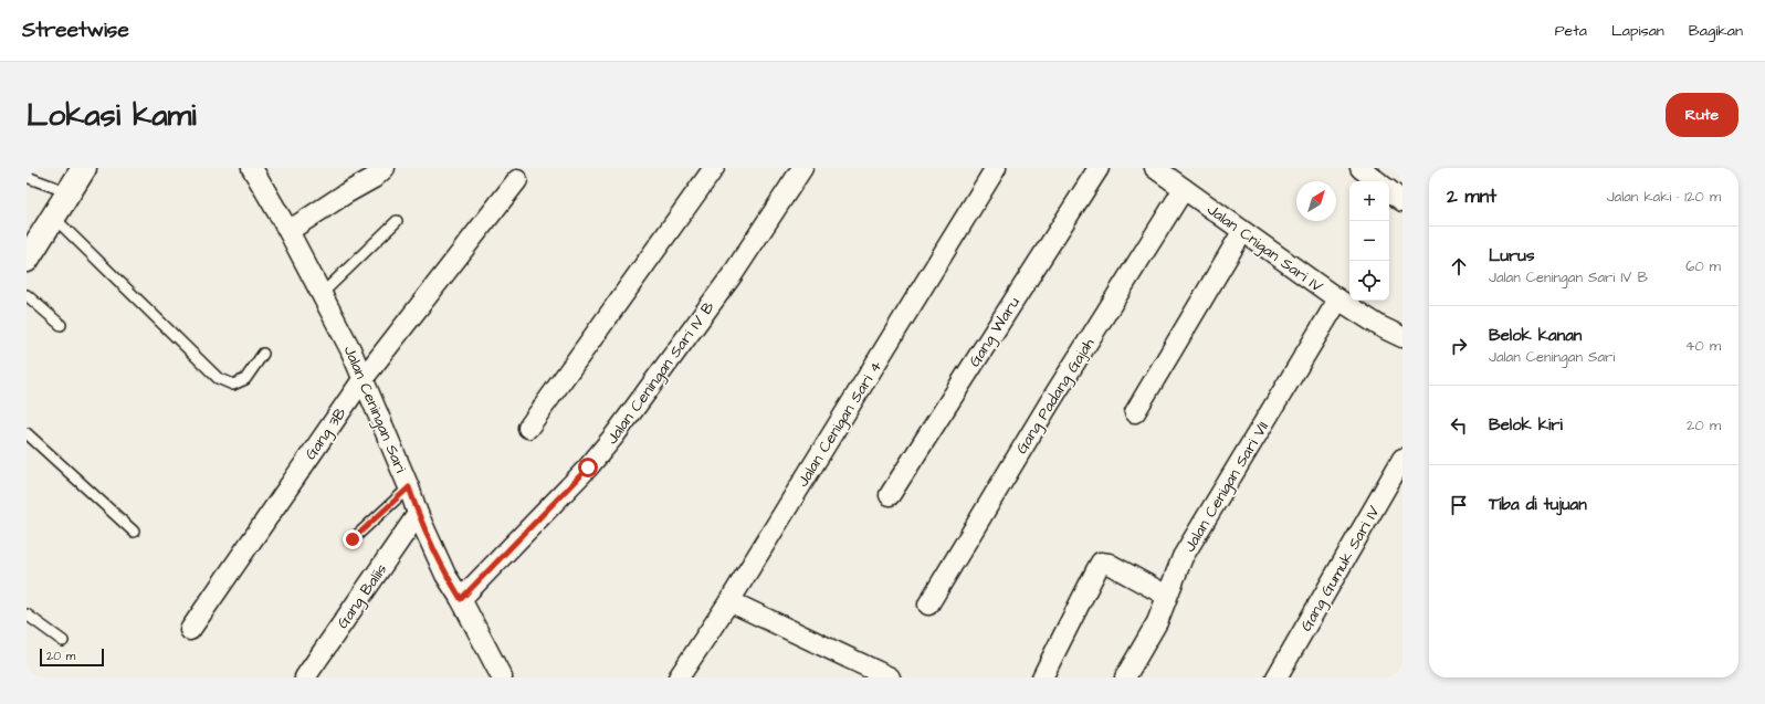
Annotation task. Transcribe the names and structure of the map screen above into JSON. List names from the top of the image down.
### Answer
{
  "streets": {
    "street": [
      "Jalan Cnigan Sari IV",
      "Gang Waru",
      "Jalan Ceningan Sari IV B",
      "Gang Padang Gajah",
      "Jalan Ceningan Sari",
      "Jalan Cenigan Sari 4",
      "Gang 3B",
      "Jalan Cenigan Sari VII",
      "Gang Gumuk Sari IV",
      "Gang Baliis"
    ]
  },
  "crossings": [
    ["Jalan Cnigan Sari IV", "Gang Padang Gajah"],
    ["Jalan Cnigan Sari IV", "Jalan Cenigan Sari VII"],
    ["Jalan Ceningan Sari IV B", "Jalan Ceningan Sari"],
    ["Jalan Ceningan Sari", "Gang 3B"],
    ["Jalan Ceningan Sari", "Gang Baliis"]
  ],
  "scale_bar": "20 m",
  "north": "top right",
  "page": {
    "header": "Streetwise",
    "nav": ["Peta", "Lapisan", "Bagikan"],
    "buttons": "Rute",
    "title": "Lokasi kami",
    "heading": ["2 mnt", "Jalan kaki · 120 m"],
    "map_buttons": ["+", "−"],
    "list": [
      ["Lurus", "Jalan Ceningan Sari IV B", "60 m"],
      ["Belok kanan", "Jalan Ceningan Sari", "40 m"],
      ["Belok kiri", "20 m"],
      "Tiba di tujuan"
    ],
    "scale": "20 m"
  }
}
